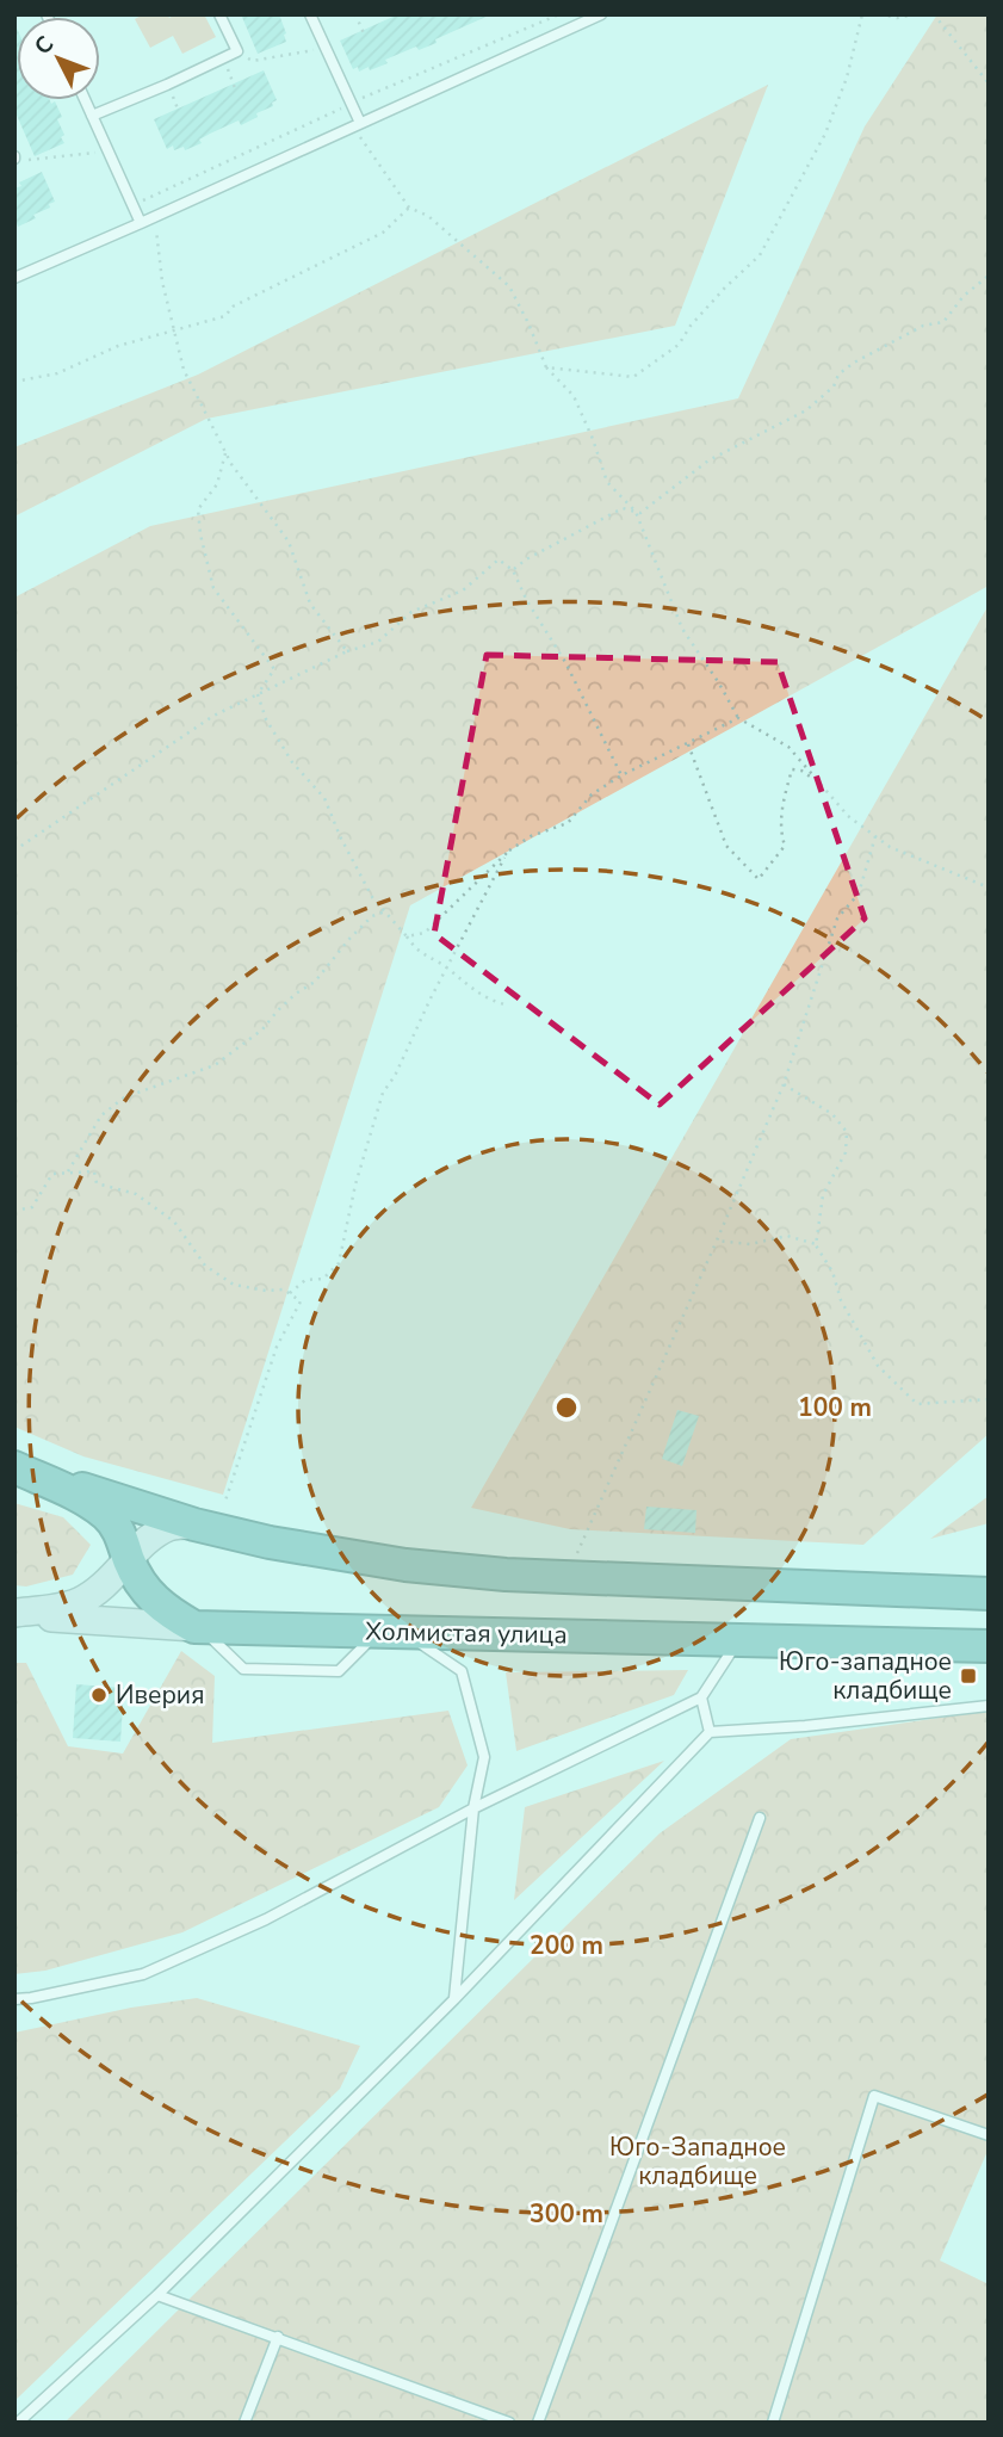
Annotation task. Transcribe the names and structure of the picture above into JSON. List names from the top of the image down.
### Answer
{
  "streets": {
    "highway": ["Холмистая улица"]
  },
  "parks": ["Юго-Западное кладбище"],
  "places": {
    "transit": ["Юго-западное кладбище"],
    "other": ["Иверия"]
  },
  "north": "top left",
  "rings": ["100 m", "200 m", "300 m"]
}
